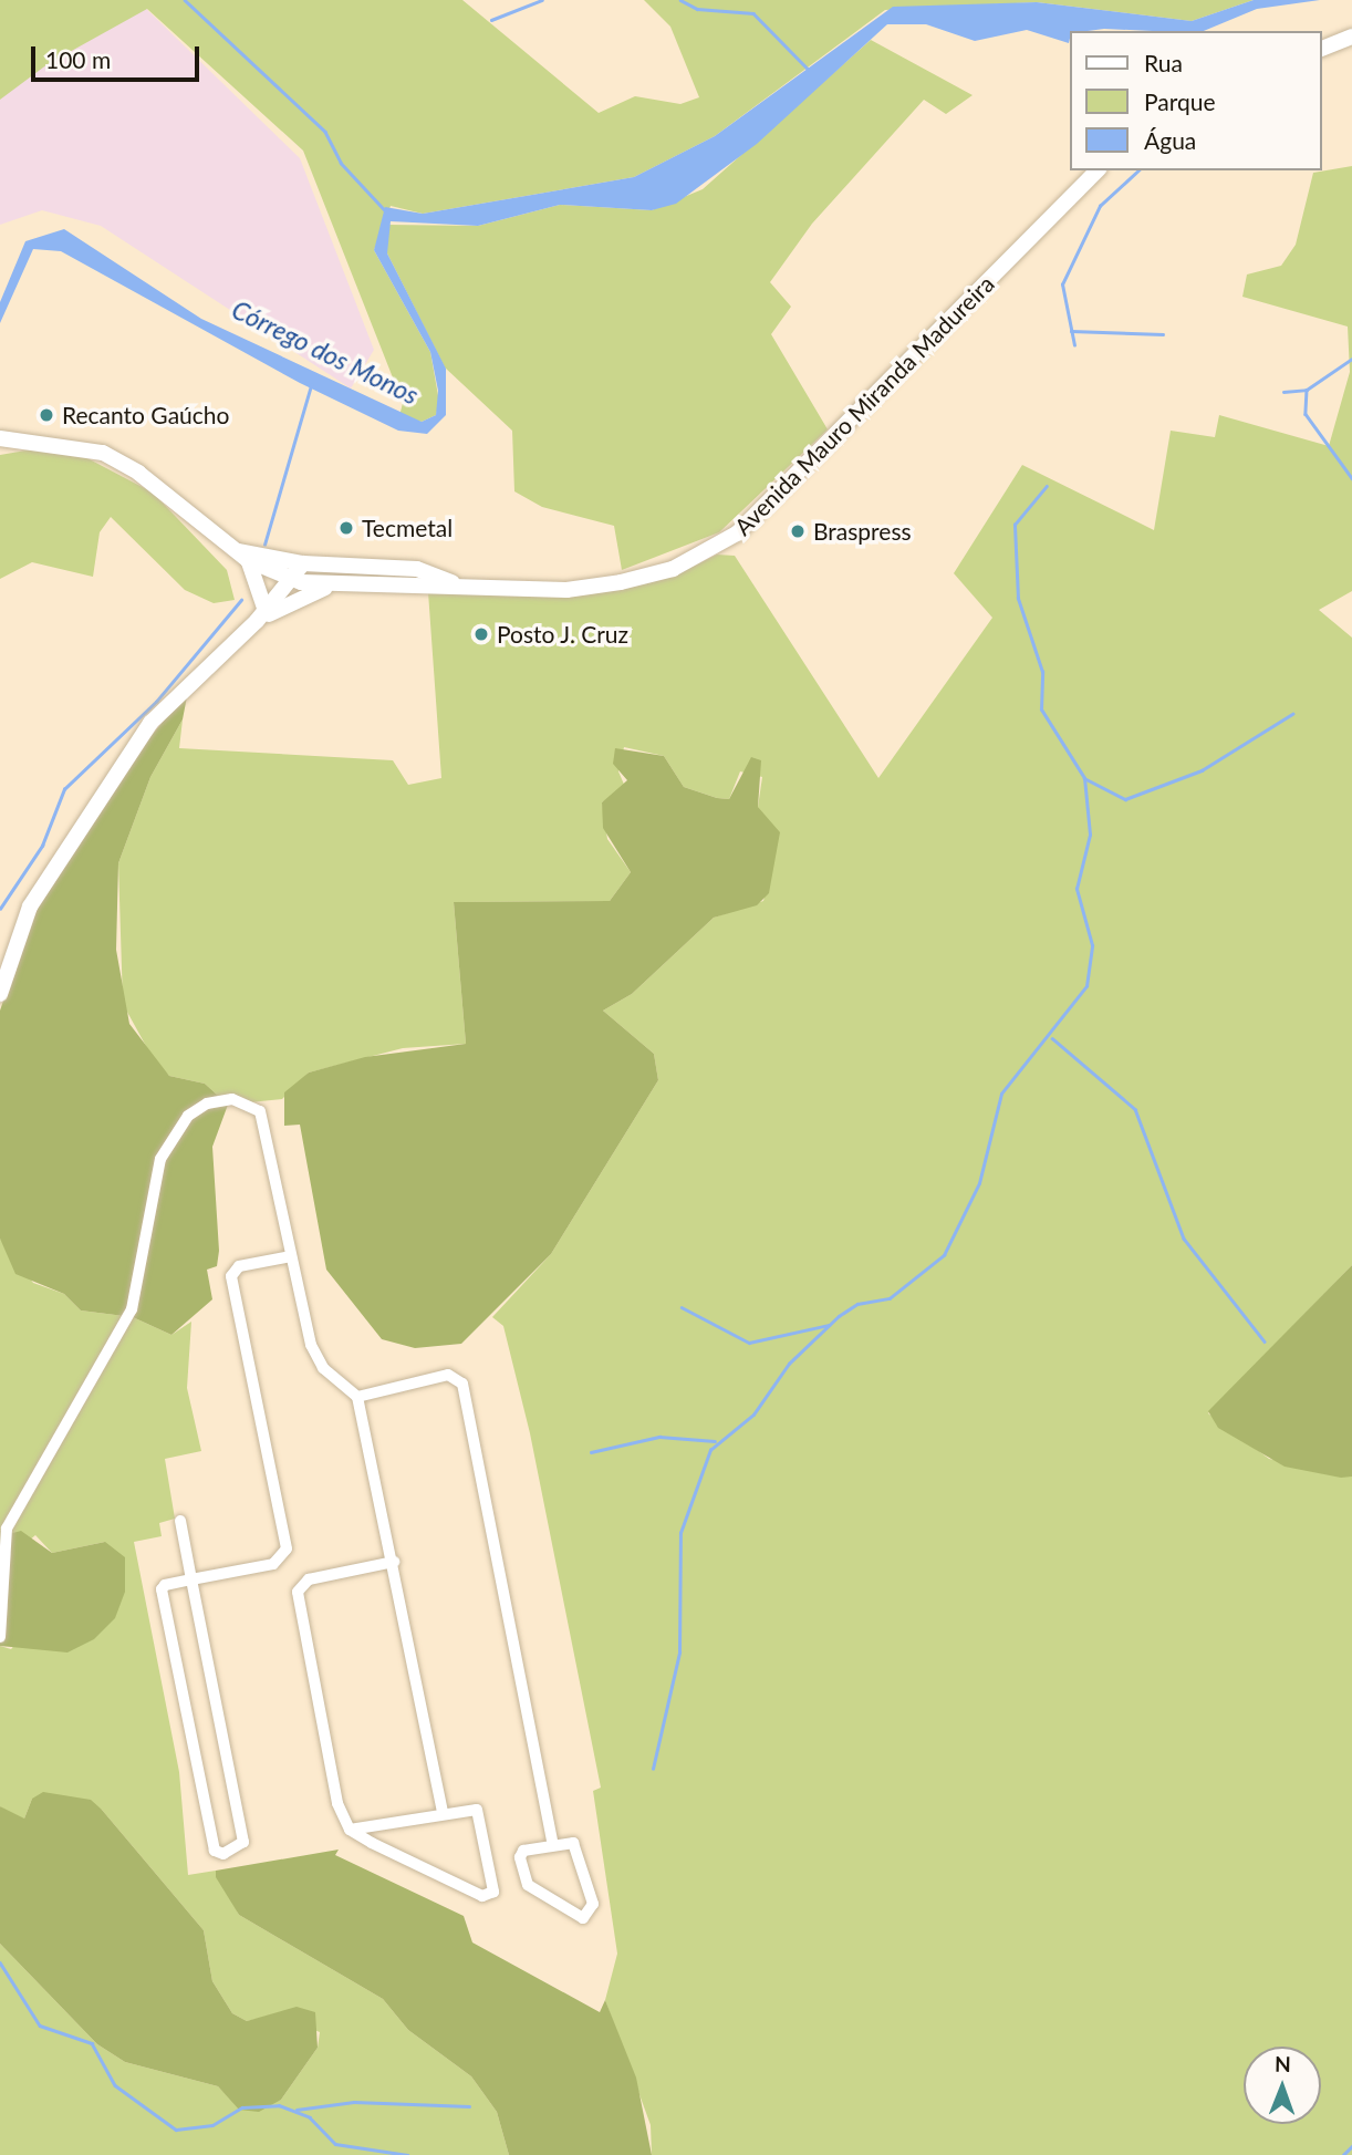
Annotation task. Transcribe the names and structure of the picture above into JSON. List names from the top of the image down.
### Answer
{
  "streets": {
    "main road": ["Avenida Mauro Miranda Madureira"]
  },
  "water": ["Córrego dos Monos"],
  "places": [
    "Recanto Gaúcho",
    "Tecmetal",
    "Braspress",
    "Posto J. Cruz"
  ],
  "legend": ["Rua", "Parque", "Água"],
  "scale_bar": "100 m",
  "north": "top"
}
